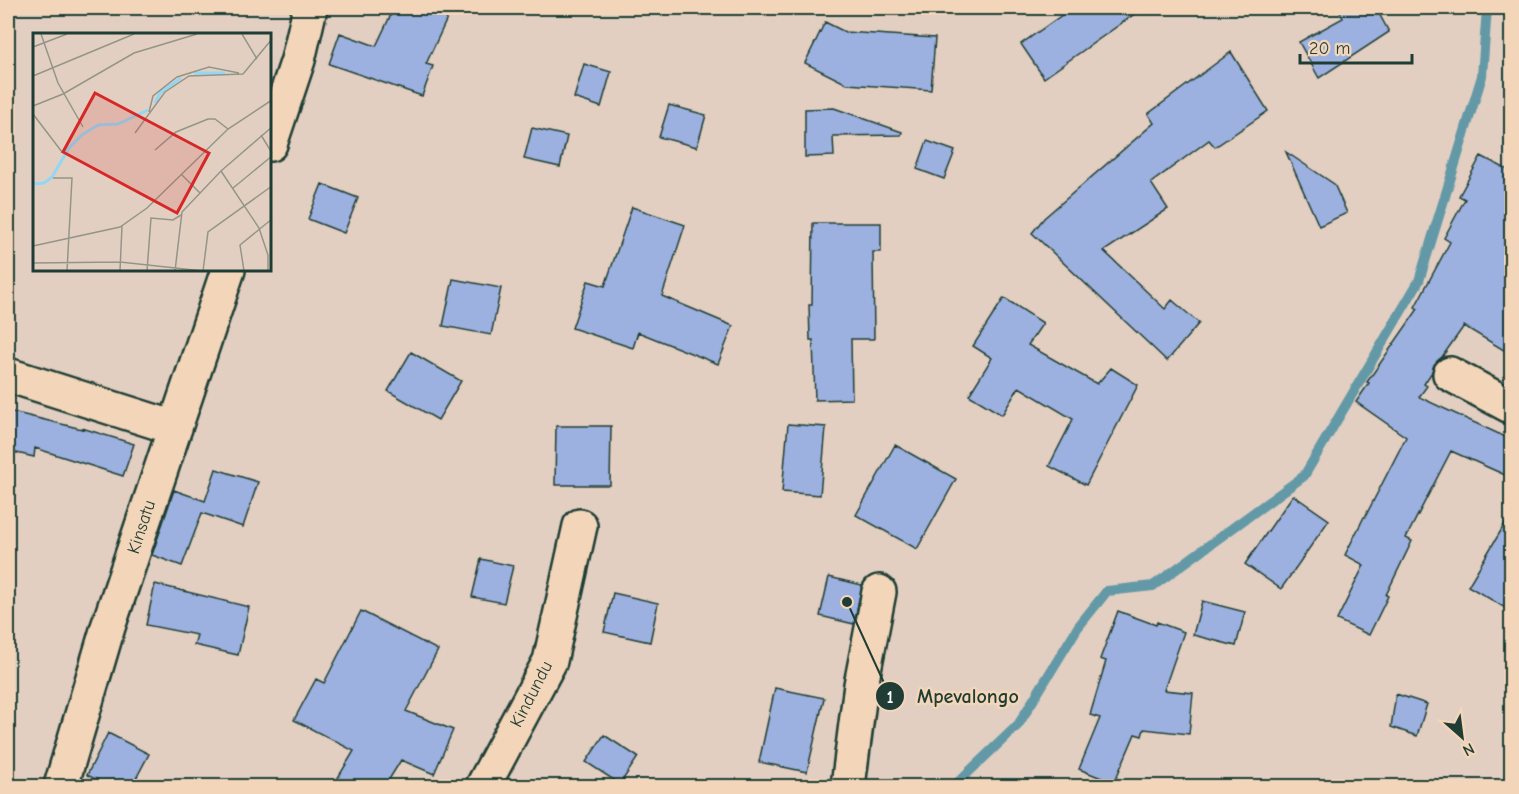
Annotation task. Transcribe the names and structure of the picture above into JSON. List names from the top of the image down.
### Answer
{
  "streets": {
    "street": ["Kinsatu", "Kindundu"]
  },
  "places": ["Mpevalongo"],
  "scale_bar": "20 m",
  "north": "bottom right"
}
